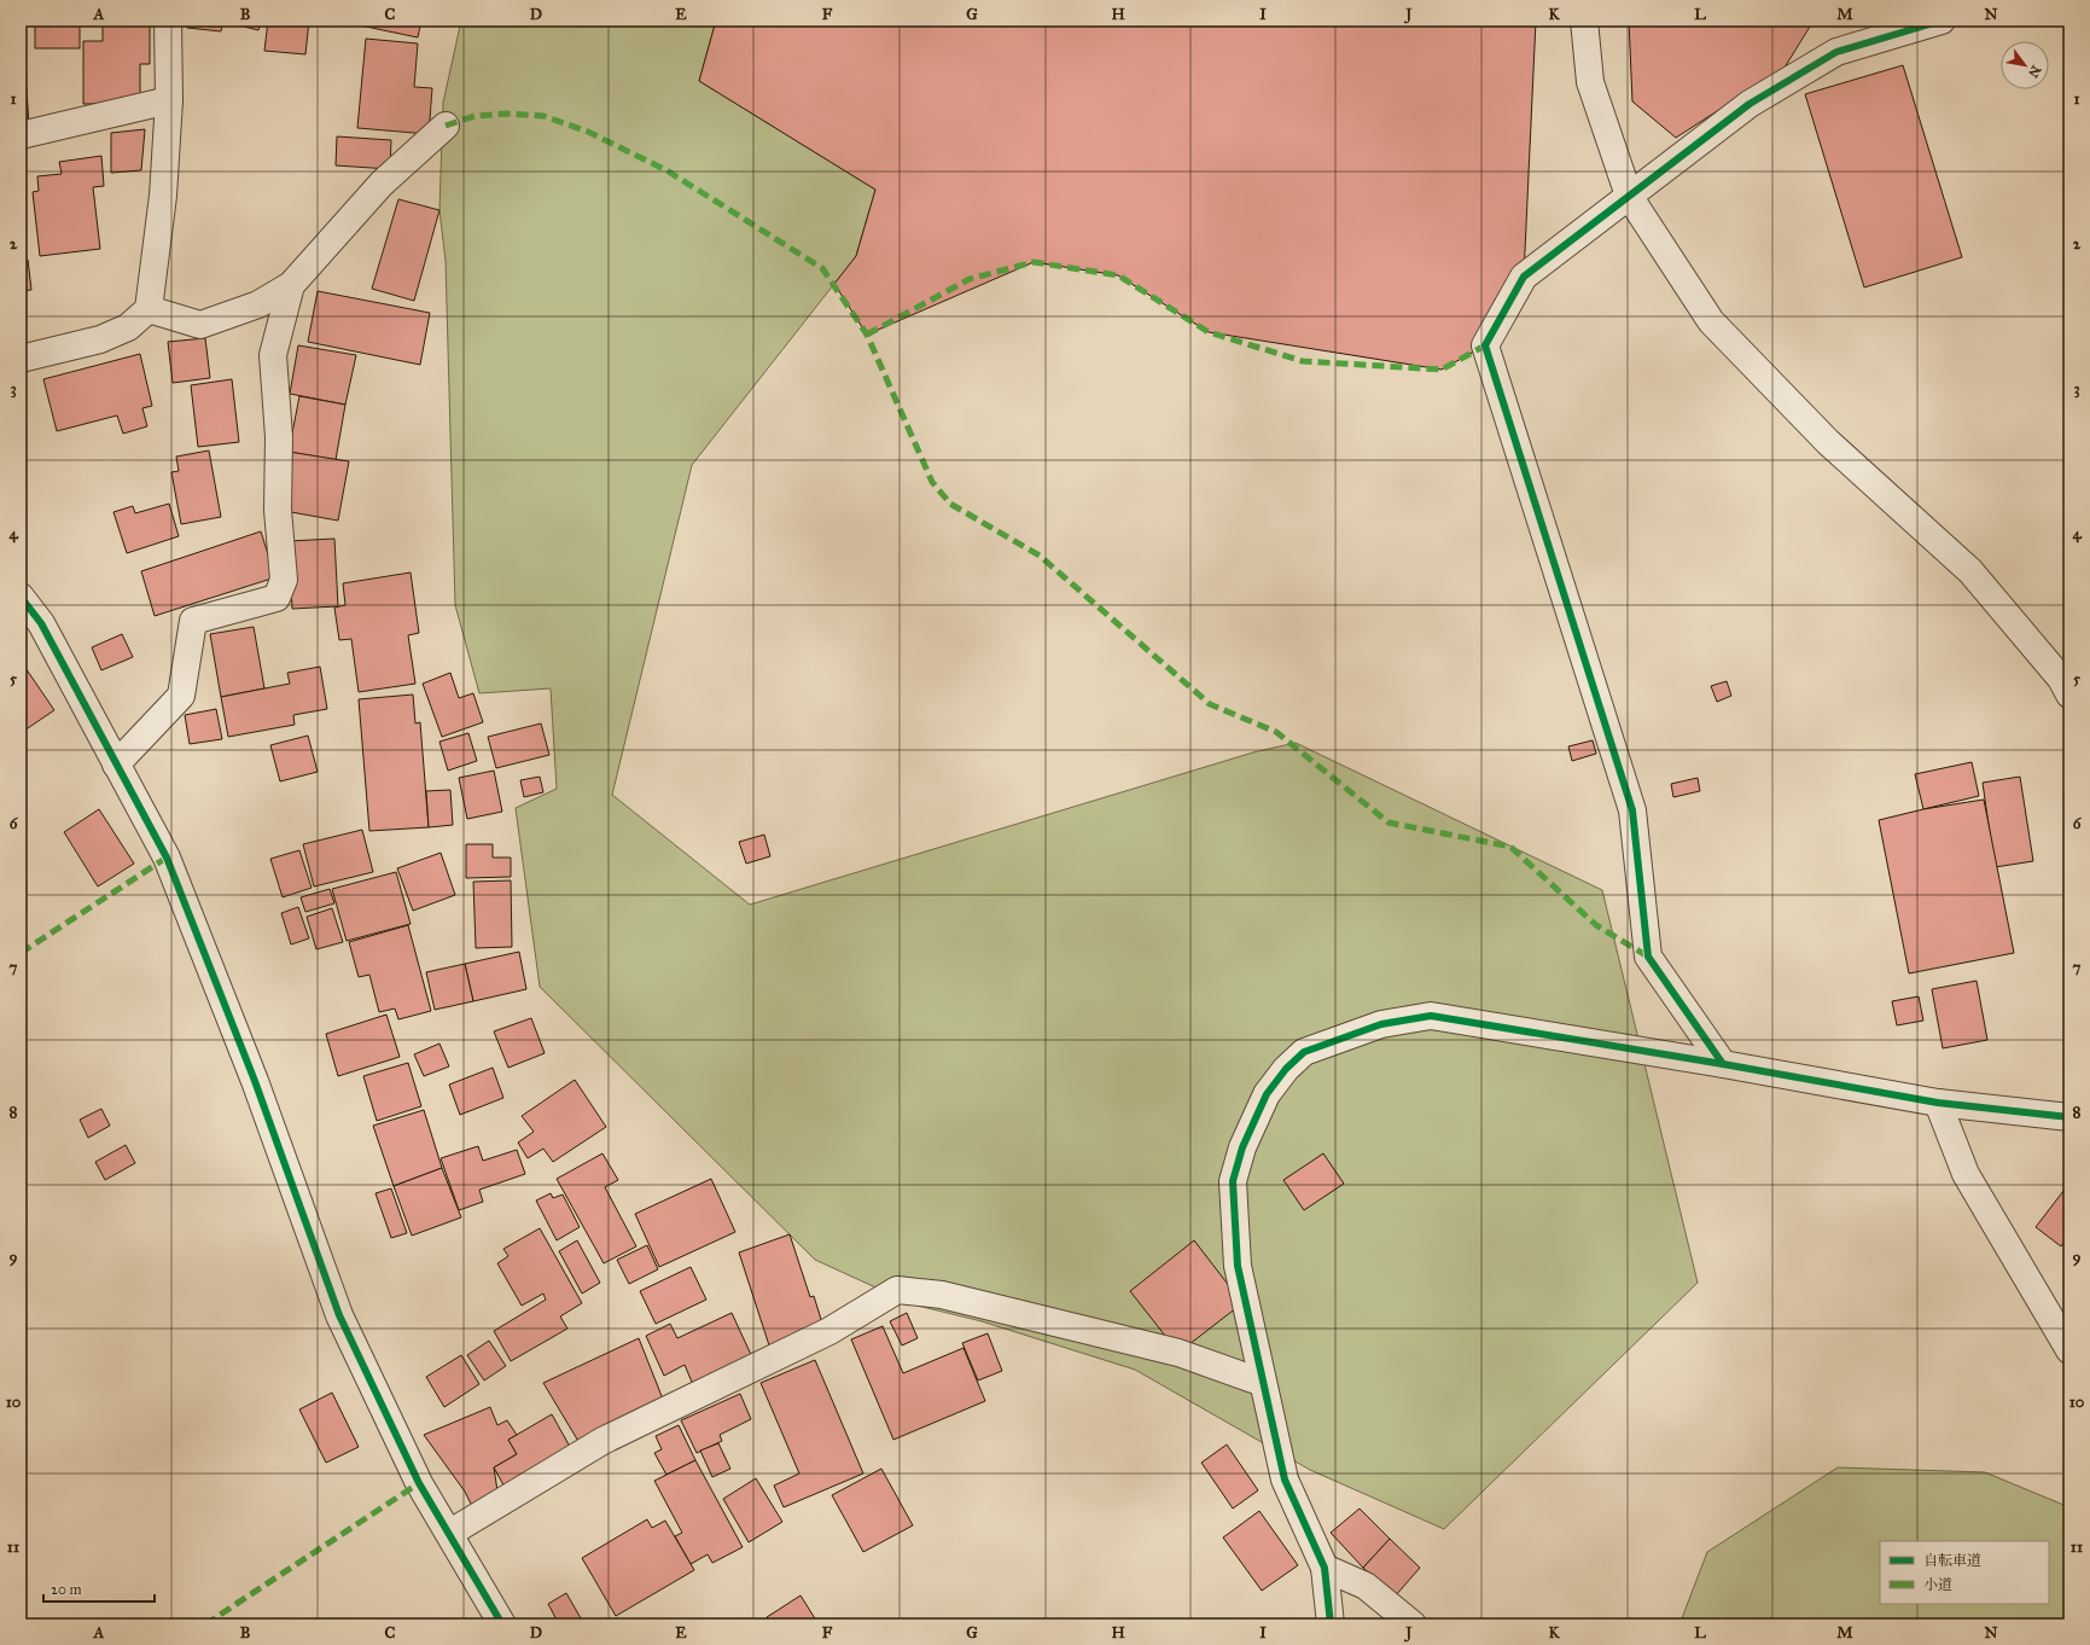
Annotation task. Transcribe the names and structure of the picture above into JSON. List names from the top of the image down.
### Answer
{
  "legend": ["自転車道", "小道"],
  "scale_bar": "20 m",
  "north": "bottom right",
  "grid": {
    "columns": [
      "A",
      "B",
      "C",
      "D",
      "E",
      "F",
      "G",
      "H",
      "I",
      "J",
      "K",
      "L",
      "M",
      "N"
    ],
    "rows": [
      "1",
      "2",
      "3",
      "4",
      "5",
      "6",
      "7",
      "8",
      "9",
      "10",
      "11"
    ]
  }
}
